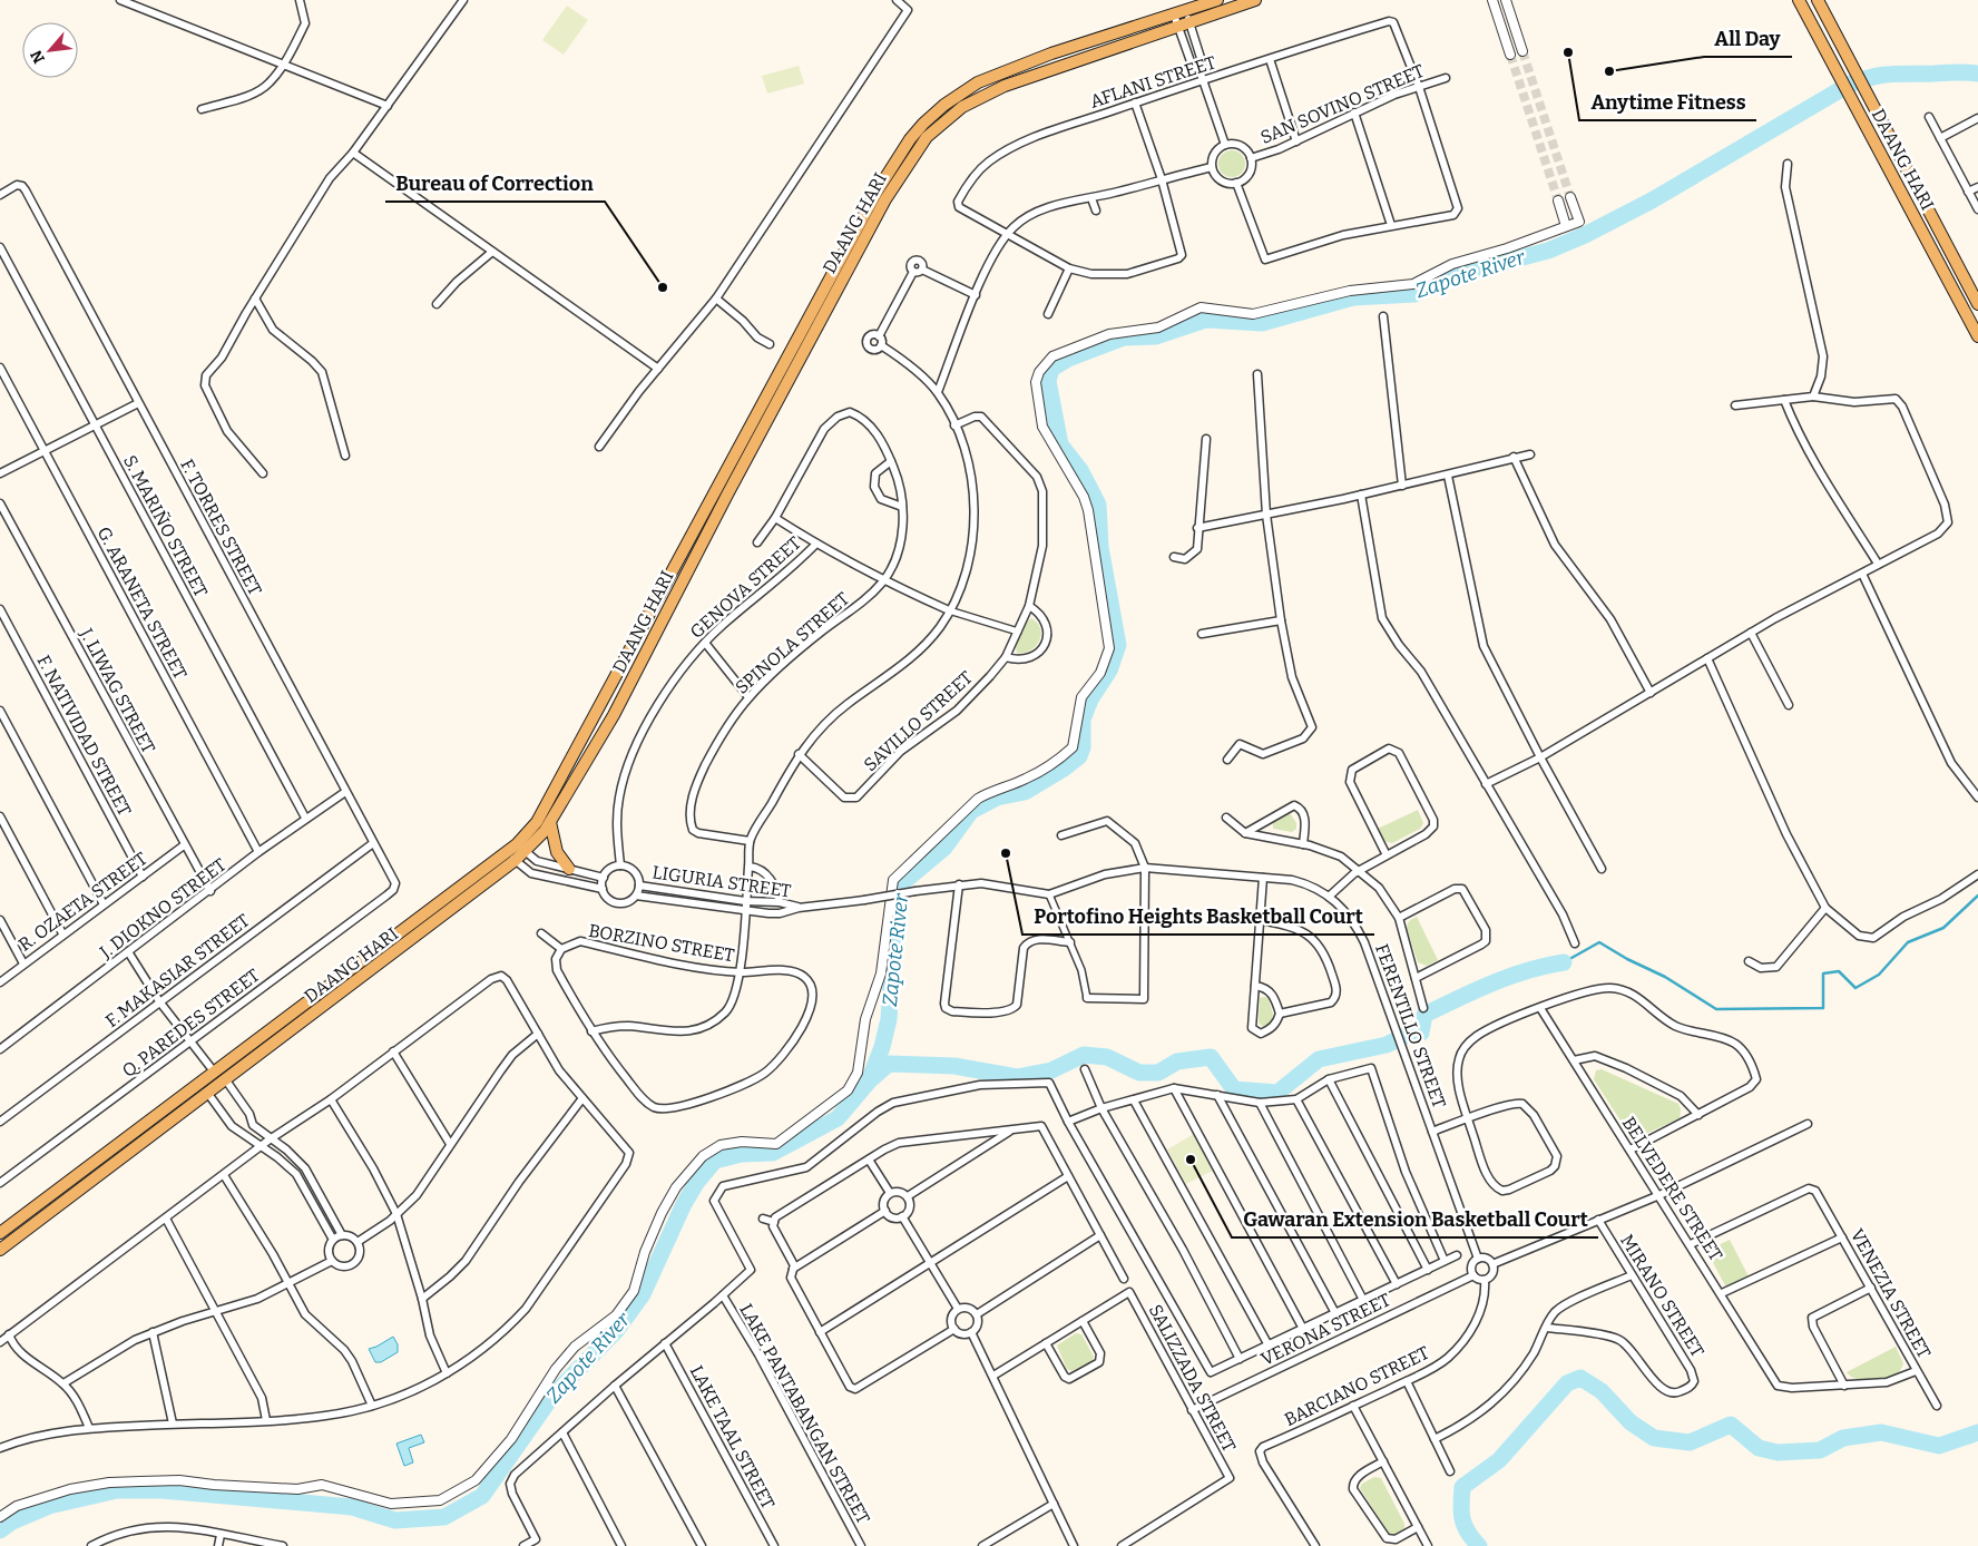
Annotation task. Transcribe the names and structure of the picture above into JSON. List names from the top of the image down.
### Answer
{
  "streets": {
    "main road": ["DAANG HARI"],
    "street": [
      "AFLANI STREET",
      "SAN SOVINO STREET",
      "S. MARIÑO STREET",
      "F. TORRES STREET",
      "GENOVA STREET",
      "G. ARANETA STREET",
      "SPINOLA STREET",
      "J. LIWAG STREET",
      "SAVILLO STREET",
      "F. NATIVIDAD STREET",
      "LIGURIA STREET",
      "R. OZAETA STREET",
      "J. DIOKNO STREET",
      "BORZINO STREET",
      "F. MAKASIAR STREET",
      "Q. PAREDES STREET",
      "FERENTILLO STREET",
      "BELVEDERE STREET",
      "VENEZIA STREET",
      "MIRANO STREET",
      "VERONA STREET",
      "SALIZZADA STREET",
      "BARCIANO STREET",
      "LAKE PANTABANGAN STREET",
      "LAKE TAAL STREET"
    ]
  },
  "crossings": [
    ["AFLANI STREET", "SAN SOVINO STREET"],
    ["S. MARIÑO STREET", "J. DIOKNO STREET"],
    ["F. TORRES STREET", "J. DIOKNO STREET"],
    ["F. TORRES STREET", "F. MAKASIAR STREET"],
    ["F. TORRES STREET", "Q. PAREDES STREET"],
    ["GENOVA STREET", "LIGURIA STREET"],
    ["G. ARANETA STREET", "J. DIOKNO STREET"],
    ["J. LIWAG STREET", "R. OZAETA STREET"],
    ["J. LIWAG STREET", "J. DIOKNO STREET"],
    ["F. NATIVIDAD STREET", "R. OZAETA STREET"],
    ["LIGURIA STREET", "FERENTILLO STREET"],
    ["FERENTILLO STREET", "VERONA STREET"],
    ["FERENTILLO STREET", "BARCIANO STREET"],
    ["BELVEDERE STREET", "VENEZIA STREET"],
    ["VERONA STREET", "SALIZZADA STREET"],
    ["VERONA STREET", "BARCIANO STREET"]
  ],
  "water": ["Zapote River"],
  "places": [
    "Anytime Fitness",
    "All Day",
    "Bureau of Correction",
    "Portofino Heights Basketball Court",
    "Gawaran Extension Basketball Court"
  ],
  "north": "bottom left"
}
